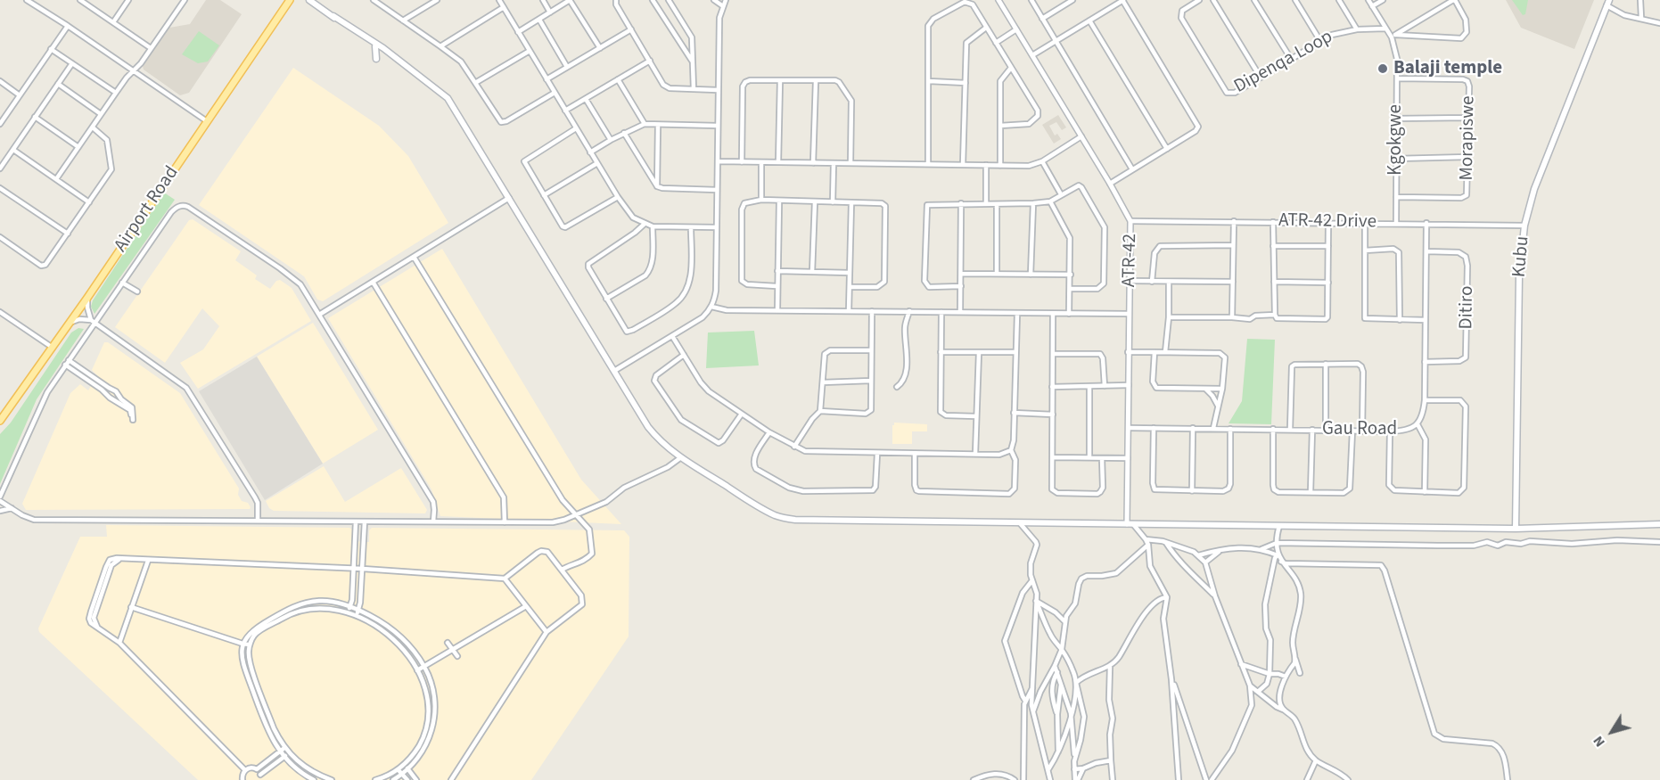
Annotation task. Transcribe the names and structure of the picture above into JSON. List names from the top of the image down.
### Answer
{
  "streets": {
    "main road": ["Airport Road", "Kubu"],
    "street": [
      "Dipenqa Loop",
      "Morapiswe",
      "Kgokgwe",
      "ATR-42 Drive",
      "ATR-42",
      "Ditiro",
      "Gau Road"
    ]
  },
  "crossings": [
    ["Morapiswe", "Kgokgwe"],
    ["Kgokgwe", "ATR-42 Drive"],
    ["ATR-42 Drive", "Kubu"],
    ["ATR-42 Drive", "ATR-42"],
    ["ATR-42 Drive", "Gau Road"],
    ["ATR-42", "Gau Road"],
    ["Ditiro", "Gau Road"]
  ],
  "places": ["Balaji temple"],
  "north": "bottom left"
}
